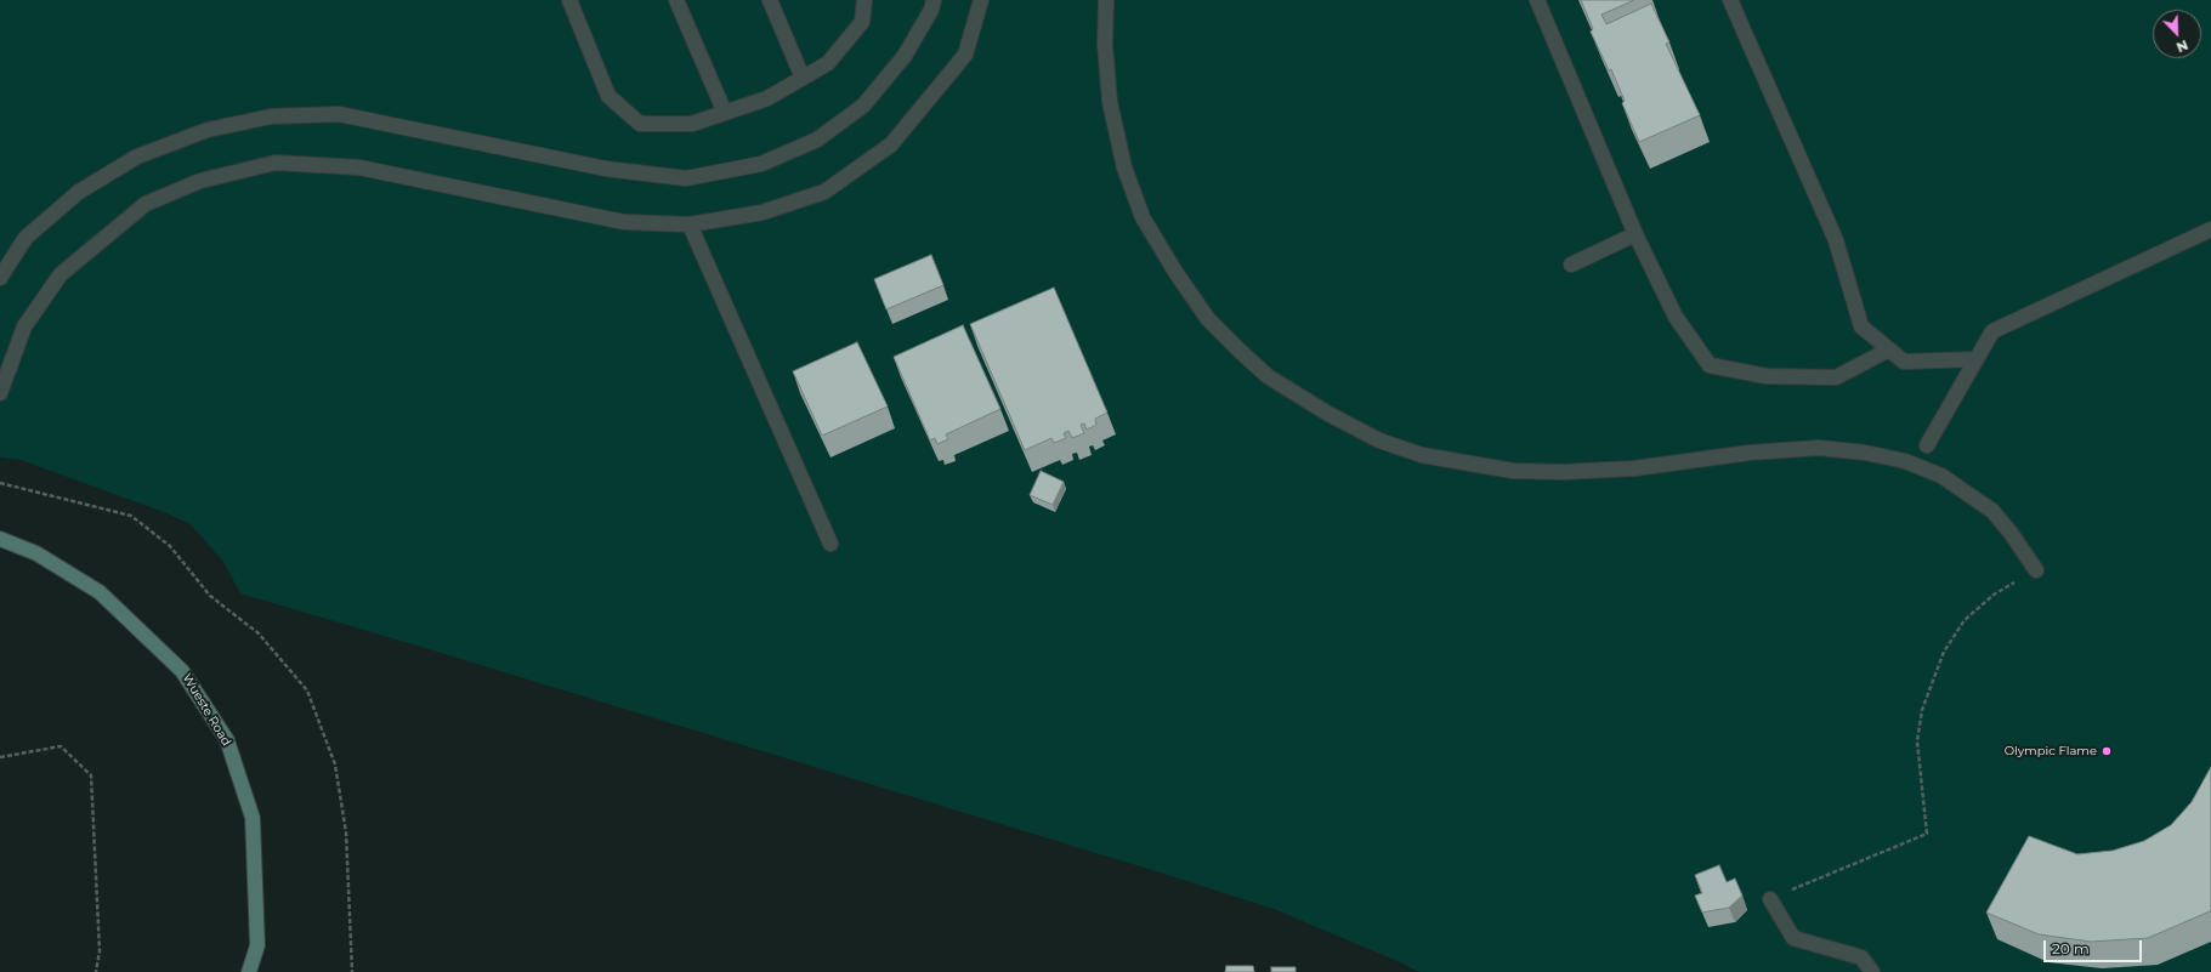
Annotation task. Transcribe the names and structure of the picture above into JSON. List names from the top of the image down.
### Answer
{
  "streets": {
    "street": ["Wueste Road"]
  },
  "places": ["Olympic Flame"],
  "scale_bar": "20 m",
  "north": "bottom right"
}
